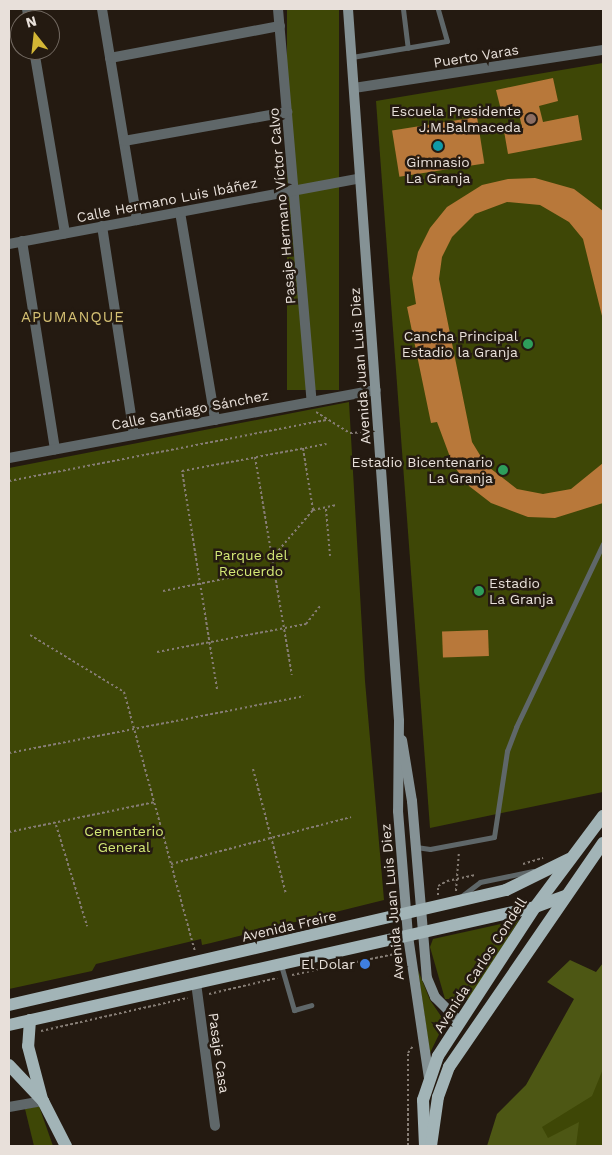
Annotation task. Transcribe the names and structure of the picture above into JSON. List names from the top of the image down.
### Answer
{
  "streets": {
    "main road": ["Avenida Juan Luis Diez", "Avenida Freire", "Avenida Carlos Condell"],
    "street": [
      "Puerto Varas",
      "Calle Hermano Luis Ibáñez",
      "Pasaje Hermano Víctor Calvo",
      "Calle Santiago Sánchez",
      "Pasaje Casa"
    ]
  },
  "crossings": [
    ["Puerto Varas", "Avenida Juan Luis Diez"],
    ["Calle Hermano Luis Ibáñez", "Pasaje Hermano Víctor Calvo"],
    ["Calle Hermano Luis Ibáñez", "Avenida Juan Luis Diez"],
    ["Pasaje Hermano Víctor Calvo", "Calle Santiago Sánchez"],
    ["Avenida Juan Luis Diez", "Calle Santiago Sánchez"],
    ["Avenida Juan Luis Diez", "Avenida Freire"],
    ["Avenida Juan Luis Diez", "Avenida Carlos Condell"],
    ["Avenida Freire", "Avenida Carlos Condell"]
  ],
  "districts": ["APUMANQUE"],
  "parks": ["Parque del Recuerdo", "Cementerio General"],
  "places": [
    "Escuela Presidente J.M.Balmaceda",
    "Gimnasio La Granja",
    "Cancha Principal Estadio la Granja",
    "Estadio Bicentenario La Granja",
    "Estadio La Granja",
    "El Dolar"
  ],
  "north": "top"
}
